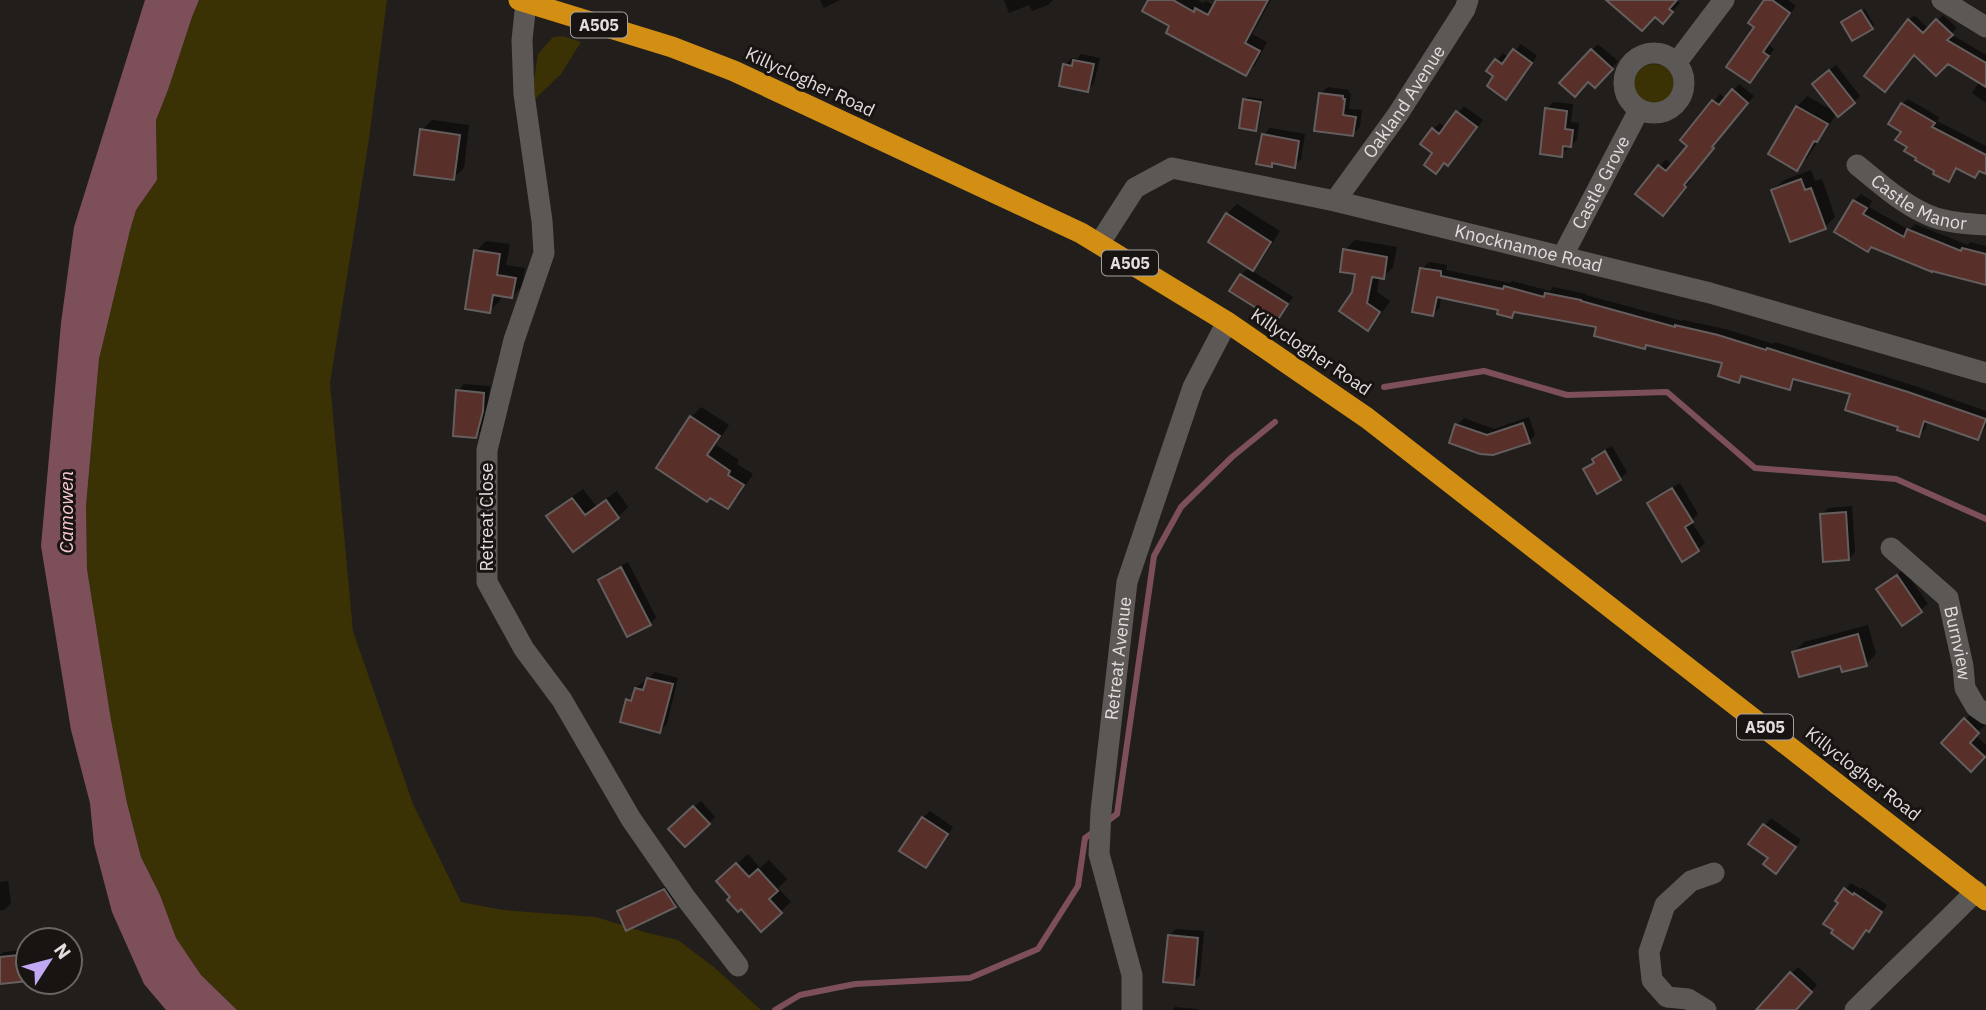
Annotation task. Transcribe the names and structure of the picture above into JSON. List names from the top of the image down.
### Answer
{
  "streets": {
    "highway": ["A505", "Killyclogher Road"],
    "street": [
      "Oakland Avenue",
      "Castle Grove",
      "Castle Manor",
      "Knocknamoe Road",
      "Retreat Close",
      "Burnview",
      "Retreat Avenue"
    ]
  },
  "crossings": [
    ["Killyclogher Road", "Knocknamoe Road"],
    ["Killyclogher Road", "Retreat Close"],
    ["Killyclogher Road", "Retreat Avenue"],
    ["Oakland Avenue", "Knocknamoe Road"],
    ["Castle Grove", "Knocknamoe Road"]
  ],
  "water": ["Camowen"],
  "north": "top right"
}
